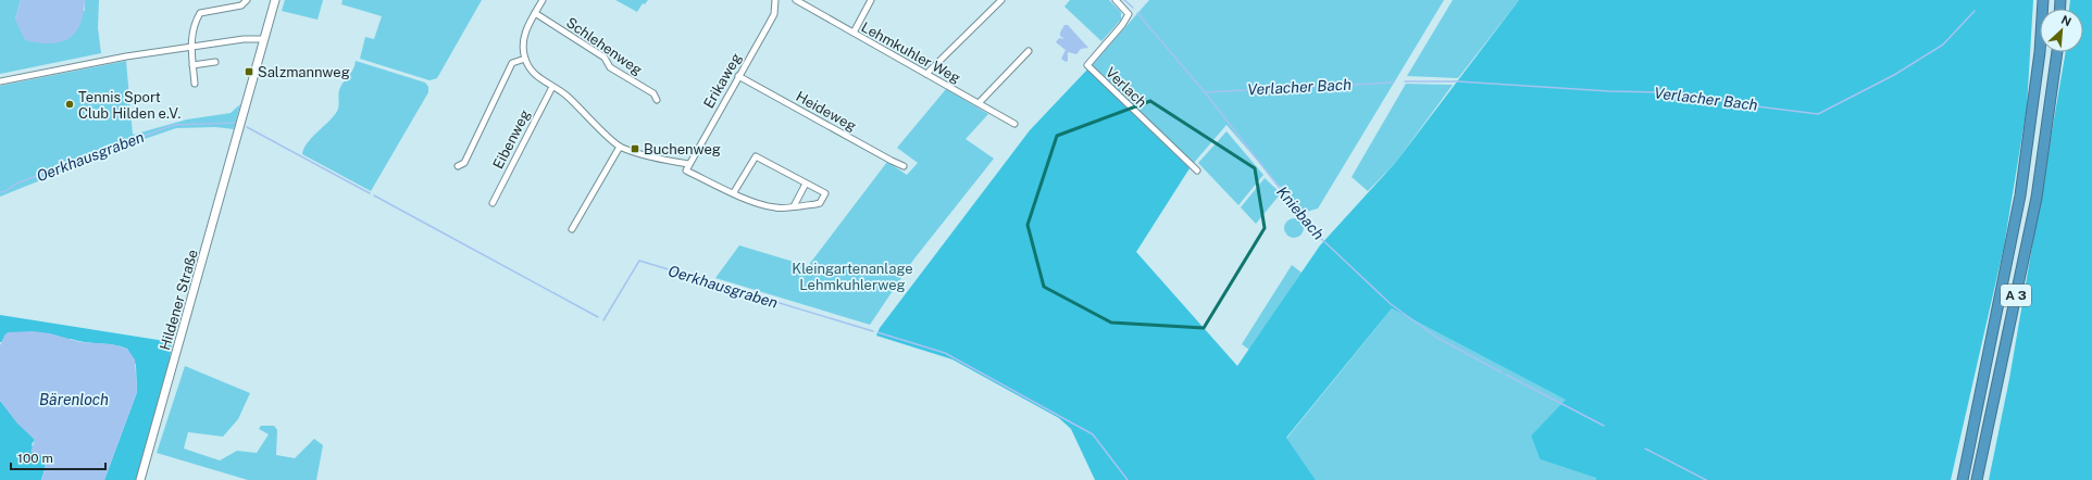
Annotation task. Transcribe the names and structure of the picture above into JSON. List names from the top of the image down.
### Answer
{
  "streets": {
    "highway": ["A 3"],
    "main road": ["Hildener Straße"],
    "street": [
      "Schlehenweg",
      "Lehmkuhler Weg",
      "Erikaweg",
      "Verlach",
      "Heideweg",
      "Eibenweg"
    ]
  },
  "crossings": [
    ["Erikaweg", "Heideweg"]
  ],
  "water": [
    "Verlacher Bach",
    "Oerkhausgraben",
    "Kniebach",
    "Bärenloch"
  ],
  "parks": ["Kleingartenanlage Lehmkuhlerweg"],
  "places": {
    "transit": ["Salzmannweg", "Buchenweg"],
    "other": ["Tennis Sport Club Hilden e.V."]
  },
  "scale_bar": "100 m",
  "north": "top right"
}
